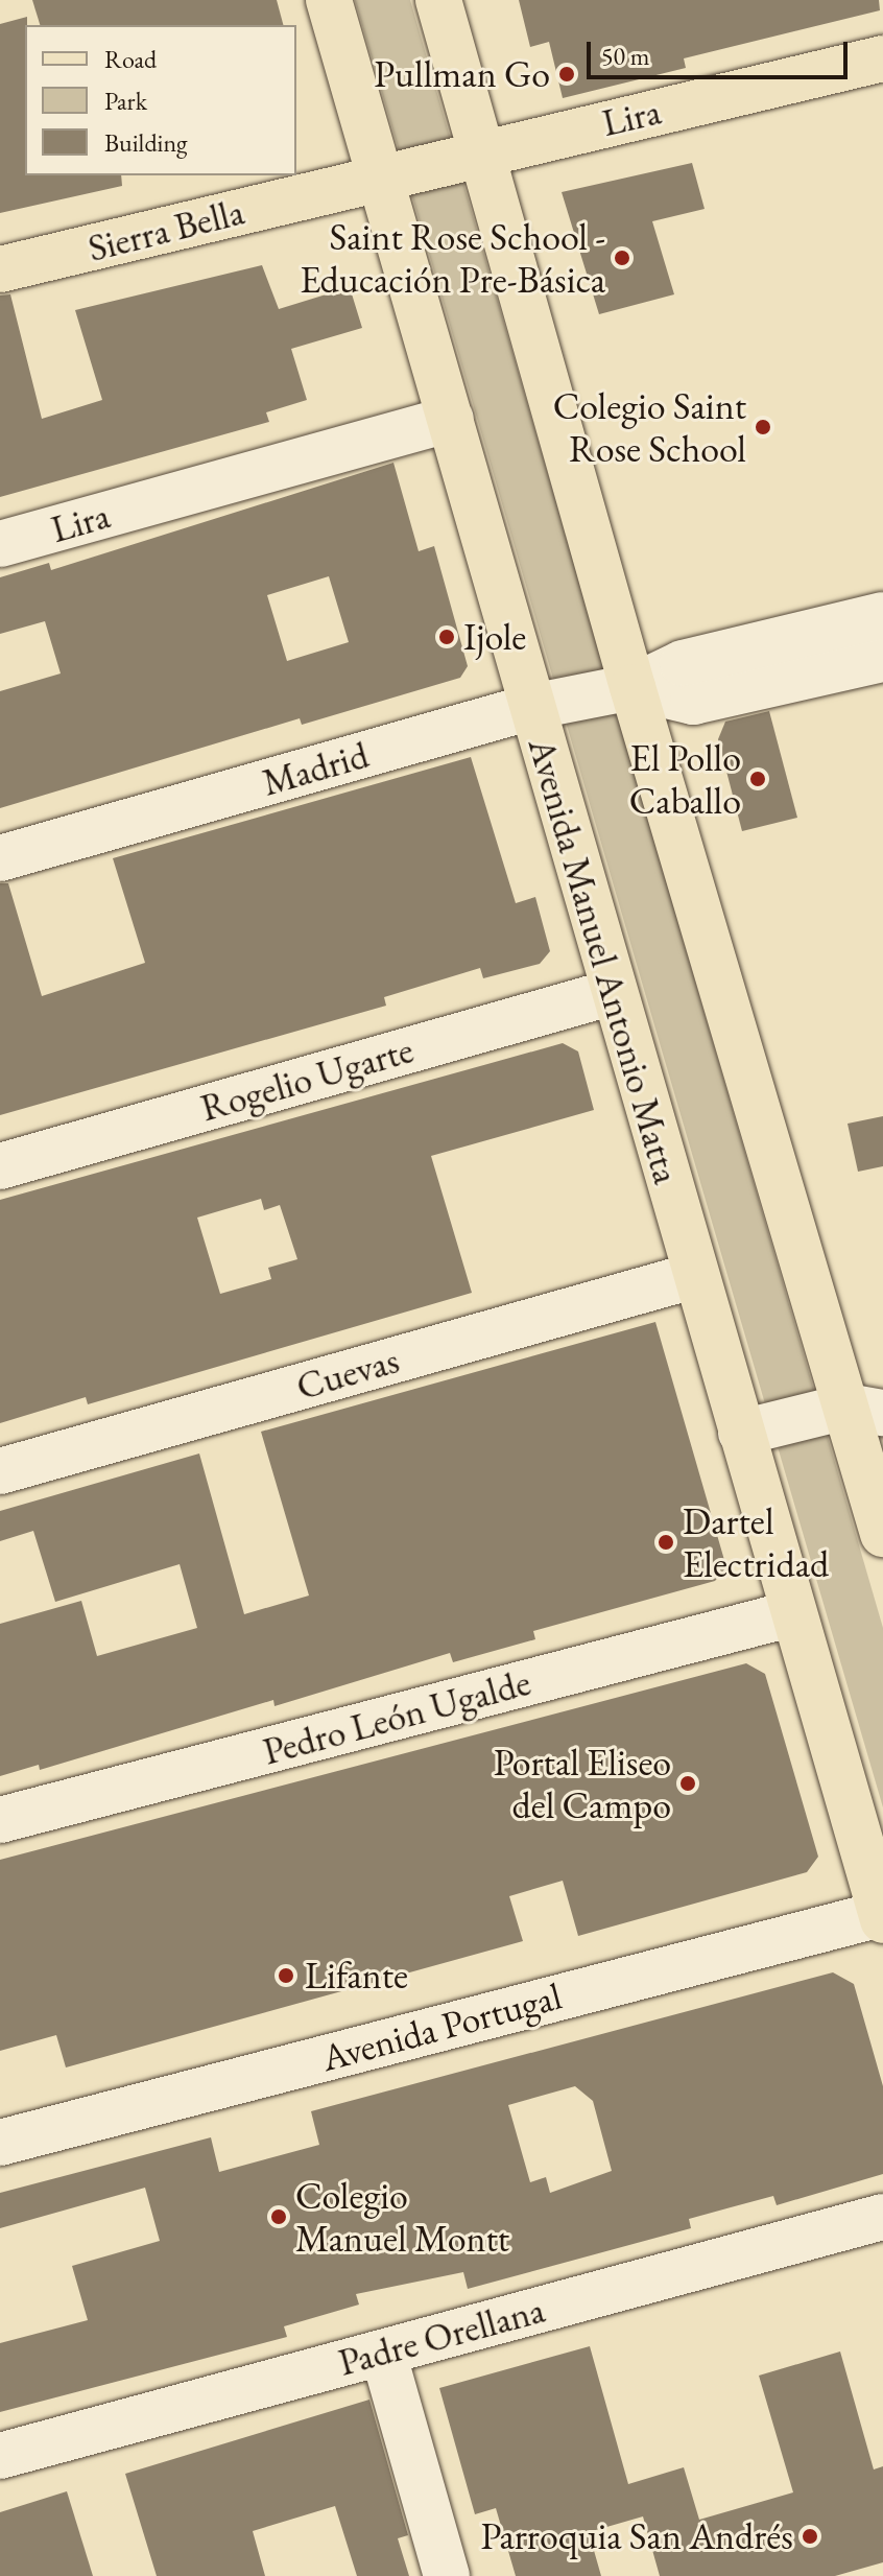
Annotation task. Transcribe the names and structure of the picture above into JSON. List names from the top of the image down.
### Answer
{
  "streets": {
    "main road": ["Lira", "Sierra Bella", "Avenida Manuel Antonio Matta"],
    "street": [
      "Madrid",
      "Rogelio Ugarte",
      "Cuevas",
      "Pedro León Ugalde",
      "Avenida Portugal",
      "Padre Orellana"
    ]
  },
  "crossings": [
    ["Lira", "Sierra Bella"],
    ["Lira", "Avenida Manuel Antonio Matta"],
    ["Sierra Bella", "Avenida Manuel Antonio Matta"],
    ["Madrid", "Avenida Manuel Antonio Matta"],
    ["Avenida Manuel Antonio Matta", "Rogelio Ugarte"],
    ["Avenida Manuel Antonio Matta", "Cuevas"],
    ["Avenida Manuel Antonio Matta", "Pedro León Ugalde"],
    ["Avenida Manuel Antonio Matta", "Avenida Portugal"]
  ],
  "places": [
    "Pullman Go",
    "Saint Rose School - Educación Pre-Básica",
    "Colegio Saint Rose School",
    "Ijole",
    "El Pollo Caballo",
    "Dartel Electridad",
    "Portal Eliseo del Campo",
    "Lifante",
    "Colegio Manuel Montt",
    "Parroquia San Andrés"
  ],
  "legend": ["Road", "Park", "Building"],
  "scale_bar": "50 m"
}
